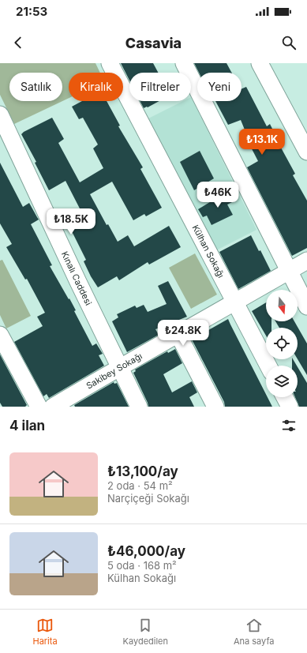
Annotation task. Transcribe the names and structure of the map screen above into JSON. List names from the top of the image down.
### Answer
{
  "streets": {
    "street": ["Külhan Sokağı", "Kınalı Caddesi", "Sakibey Sokağı"]
  },
  "crossings": [
    ["Külhan Sokağı", "Sakibey Sokağı"],
    ["Kınalı Caddesi", "Sakibey Sokağı"]
  ],
  "north": "bottom",
  "page": {
    "status": "21:53",
    "header": "Casavia",
    "chip": [
      "Satılık",
      "Kiralık",
      "Filtreler",
      "Yeni"
    ],
    "price": [
      "₺13.1K",
      "₺46K",
      "₺18.5K",
      "₺24.8K"
    ],
    "heading": "4 ilan",
    "list": [
      {
        "name": "₺13,100/ay",
        "note": "2 oda · 54 m² · Narçiçeği Sokağı"
      },
      {
        "name": "₺46,000/ay",
        "note": "5 oda · 168 m² · Külhan Sokağı"
      }
    ],
    "tabs": ["Harita", "Kaydedilen", "Ana sayfa"]
  }
}
